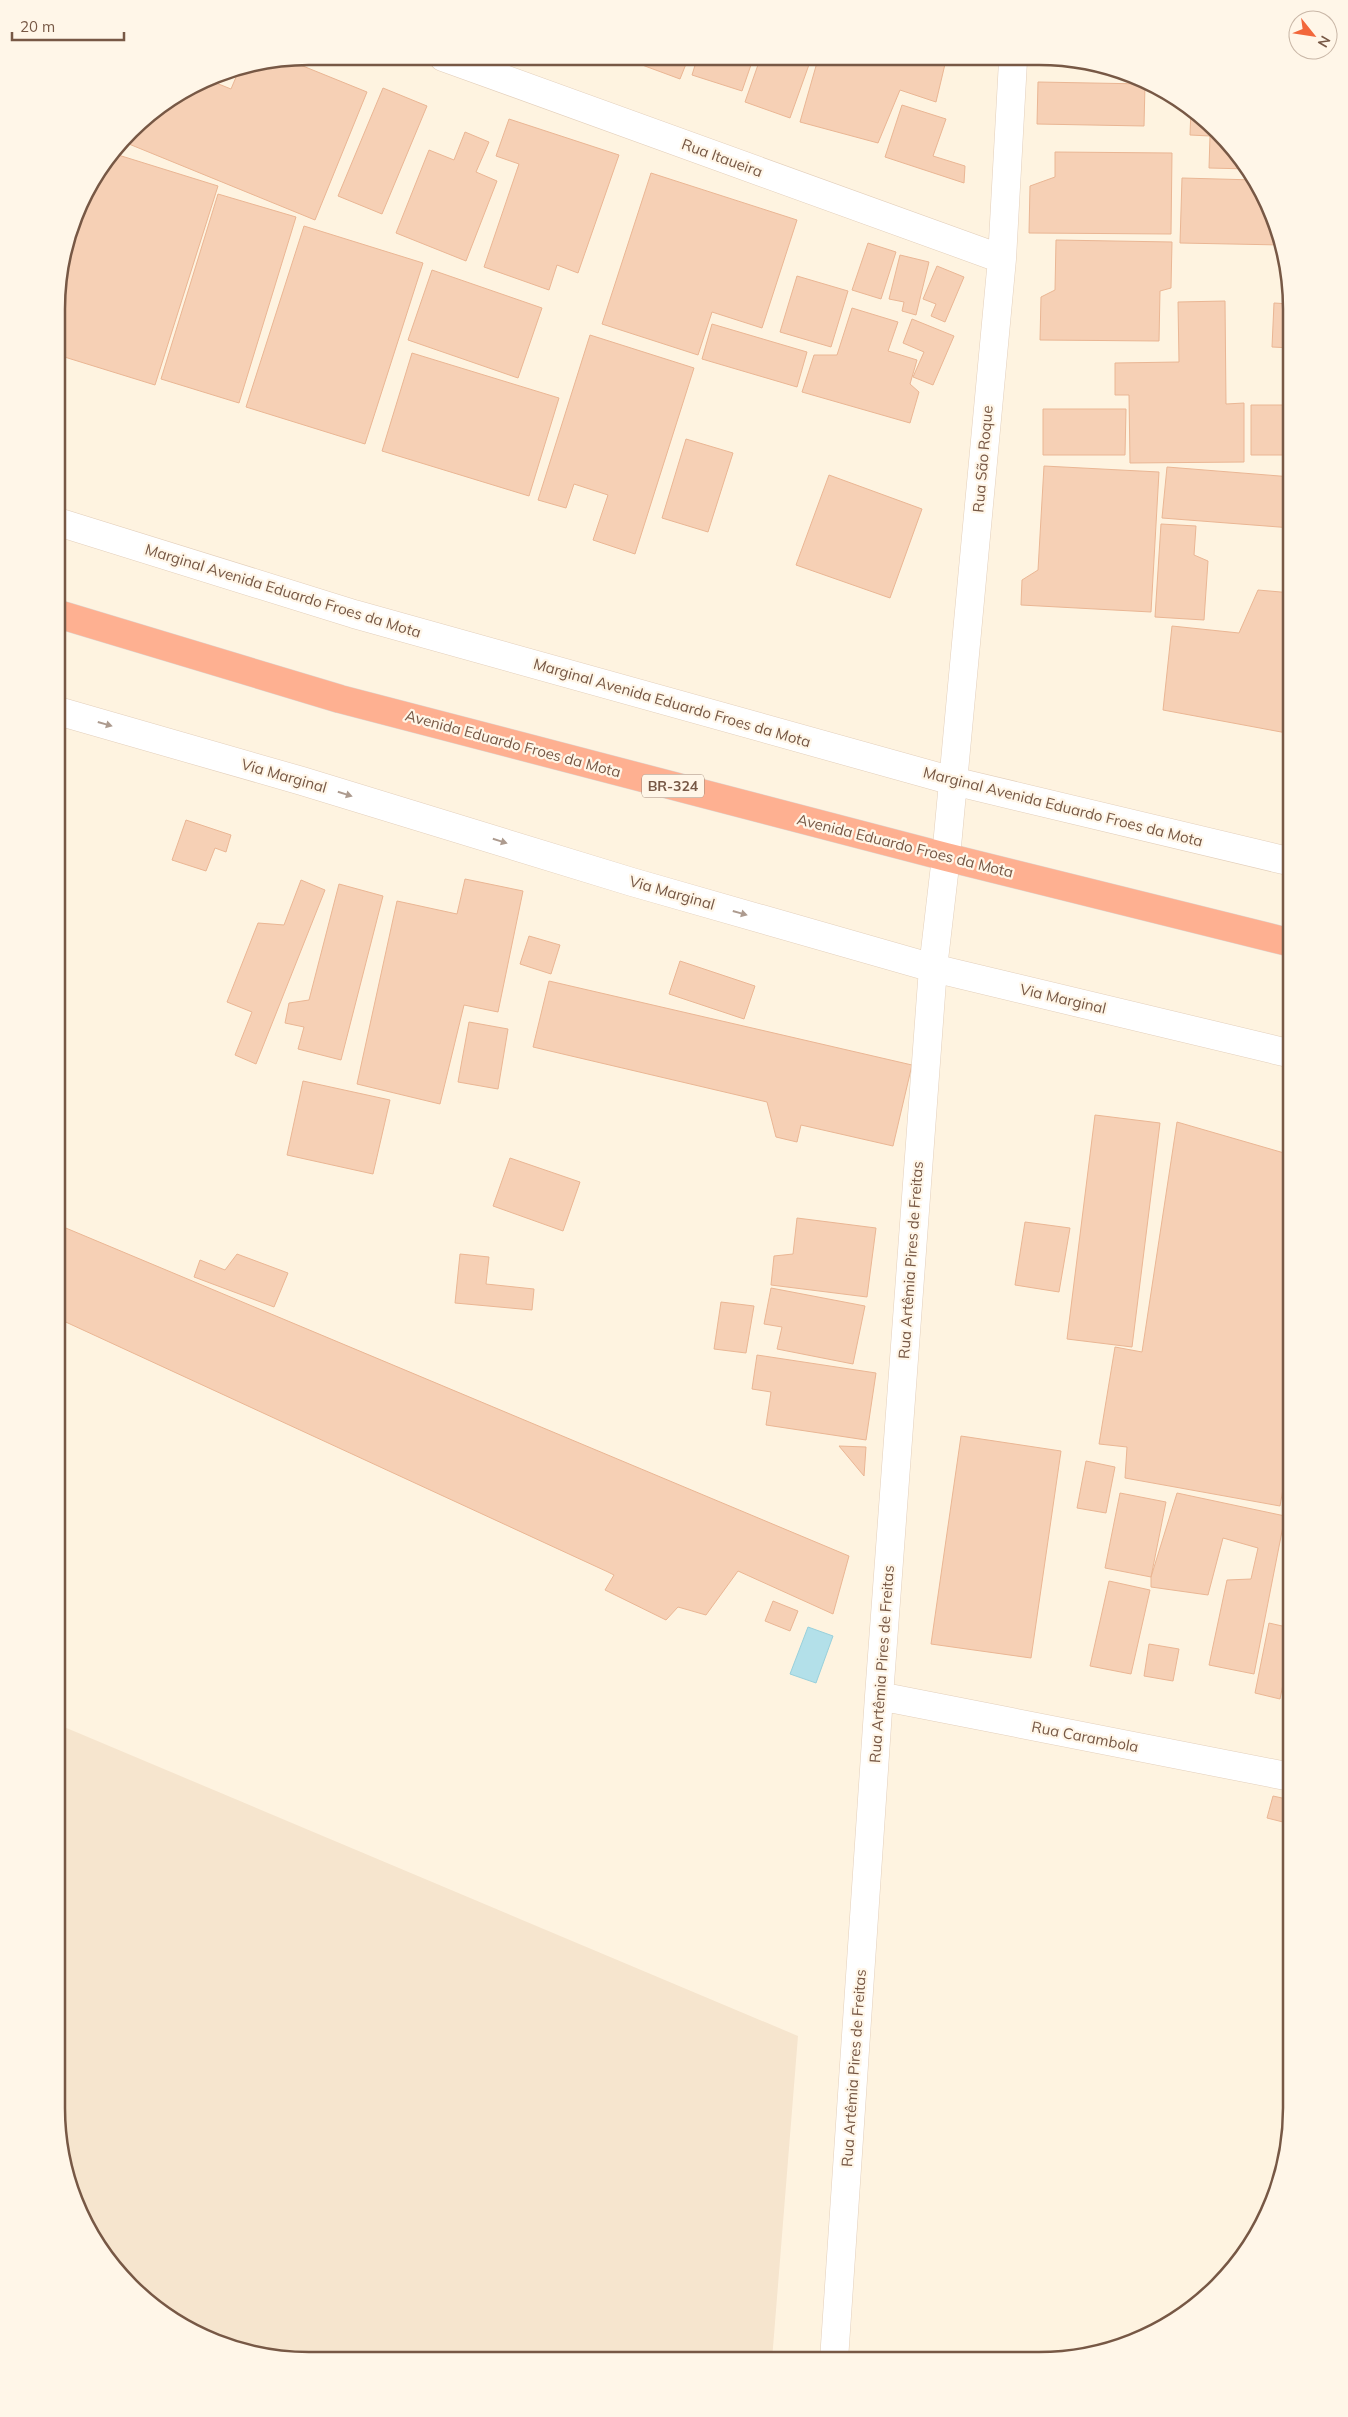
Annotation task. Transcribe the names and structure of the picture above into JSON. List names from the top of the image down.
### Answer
{
  "streets": {
    "highway": ["Avenida Eduardo Froes da Mota", "BR-324"],
    "street": [
      "Rua Itaueira",
      "Rua São Roque",
      "Marginal Avenida Eduardo Froes da Mota",
      "Via Marginal",
      "Rua Artêmia Pires de Freitas",
      "Rua Carambola"
    ]
  },
  "crossings": [
    ["Rua Itaueira", "Rua São Roque"],
    ["Rua São Roque", "Marginal Avenida Eduardo Froes da Mota"],
    ["Rua São Roque", "Avenida Eduardo Froes da Mota"],
    ["Rua São Roque", "Rua Artêmia Pires de Freitas"],
    ["Avenida Eduardo Froes da Mota", "Rua Artêmia Pires de Freitas"],
    ["Via Marginal", "Rua Artêmia Pires de Freitas"],
    ["Rua Artêmia Pires de Freitas", "Rua Carambola"]
  ],
  "one_way": ["Via Marginal"],
  "scale_bar": "20 m",
  "north": "bottom right"
}
